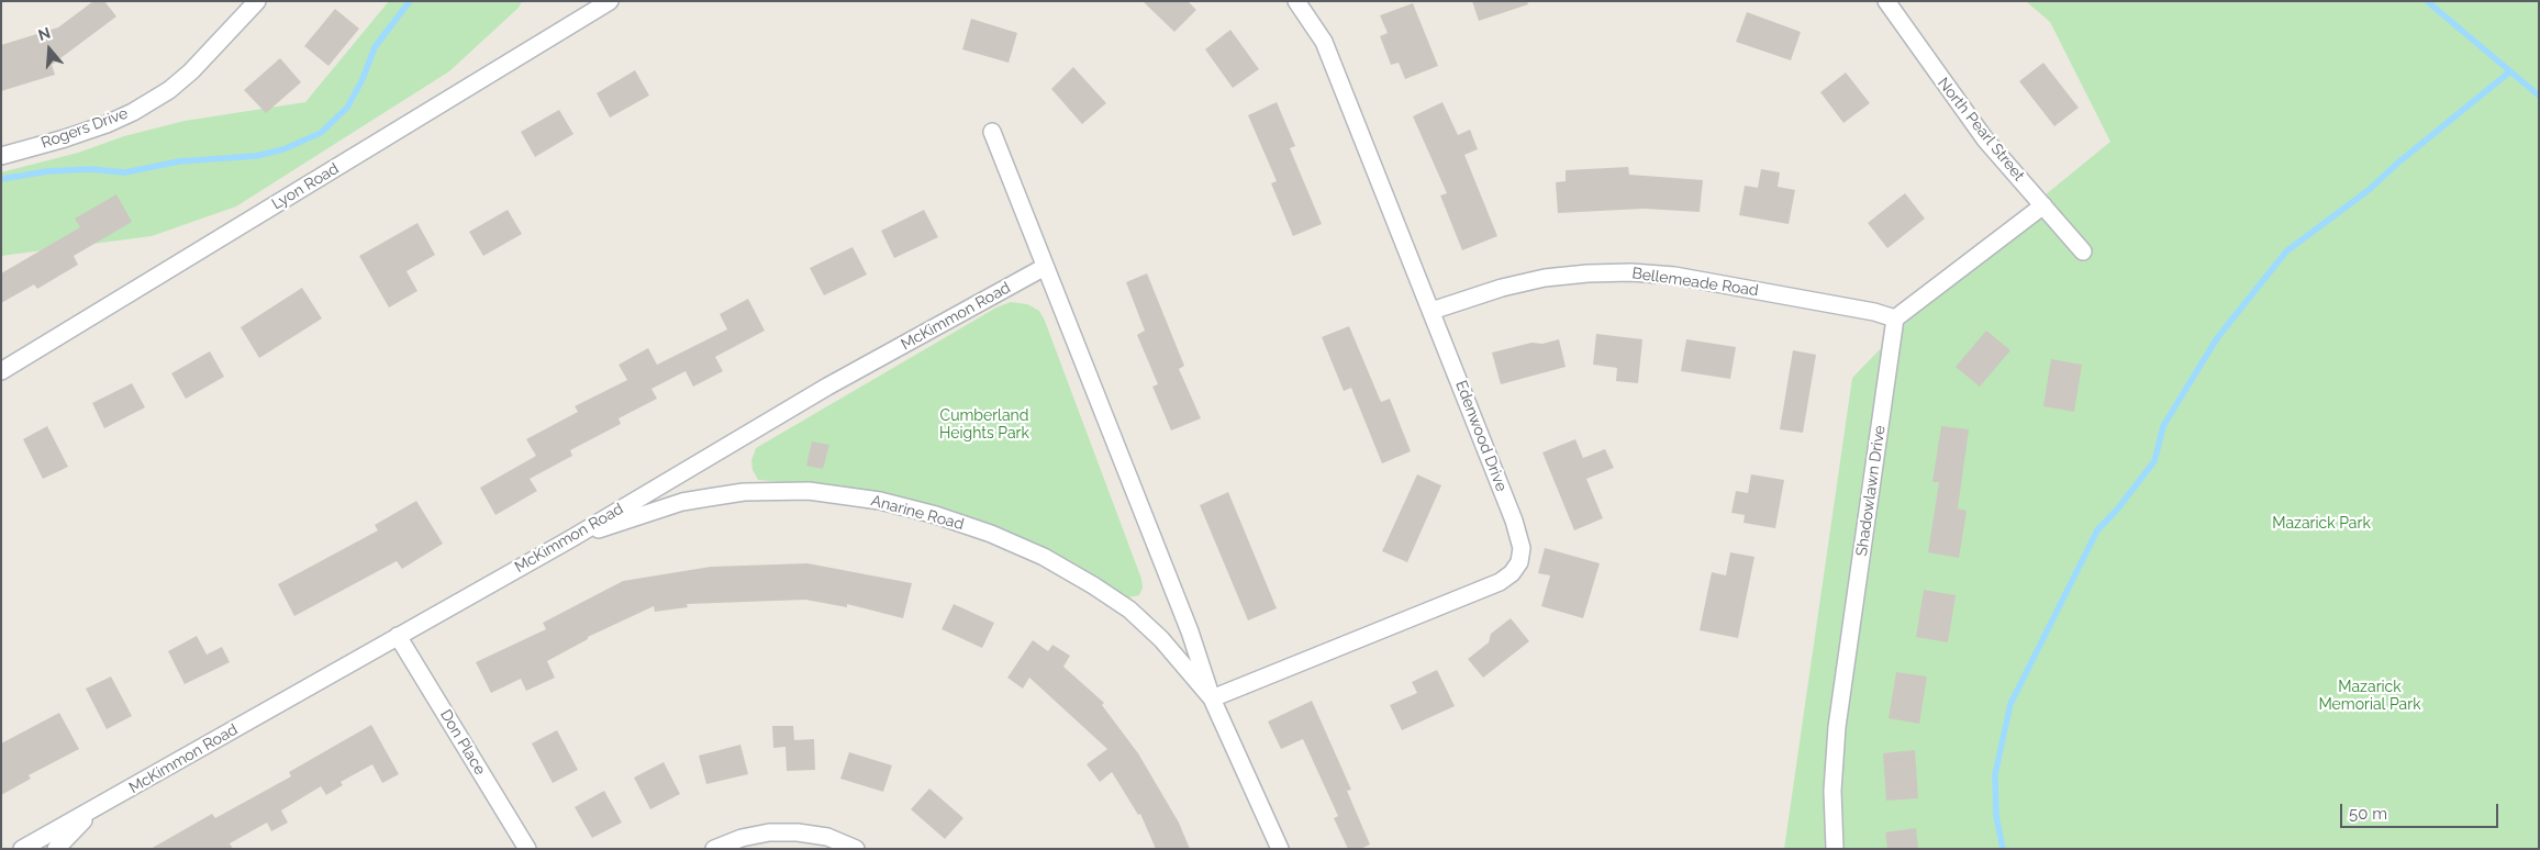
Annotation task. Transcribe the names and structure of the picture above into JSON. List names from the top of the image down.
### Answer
{
  "streets": {
    "street": [
      "Rogers Drive",
      "North Pearl Street",
      "Lyon Road",
      "Bellemeade Road",
      "McKimmon Road",
      "Edenwood Drive",
      "Shadowlawn Drive",
      "Anarine Road",
      "Don Place"
    ]
  },
  "crossings": [
    ["Bellemeade Road", "Edenwood Drive"],
    ["Bellemeade Road", "Shadowlawn Drive"],
    ["McKimmon Road", "Anarine Road"],
    ["McKimmon Road", "Don Place"],
    ["Edenwood Drive", "Anarine Road"]
  ],
  "parks": ["Cumberland Heights Park", "Mazarick Park", "Mazarick Memorial Park"],
  "scale_bar": "50 m",
  "north": "top"
}
